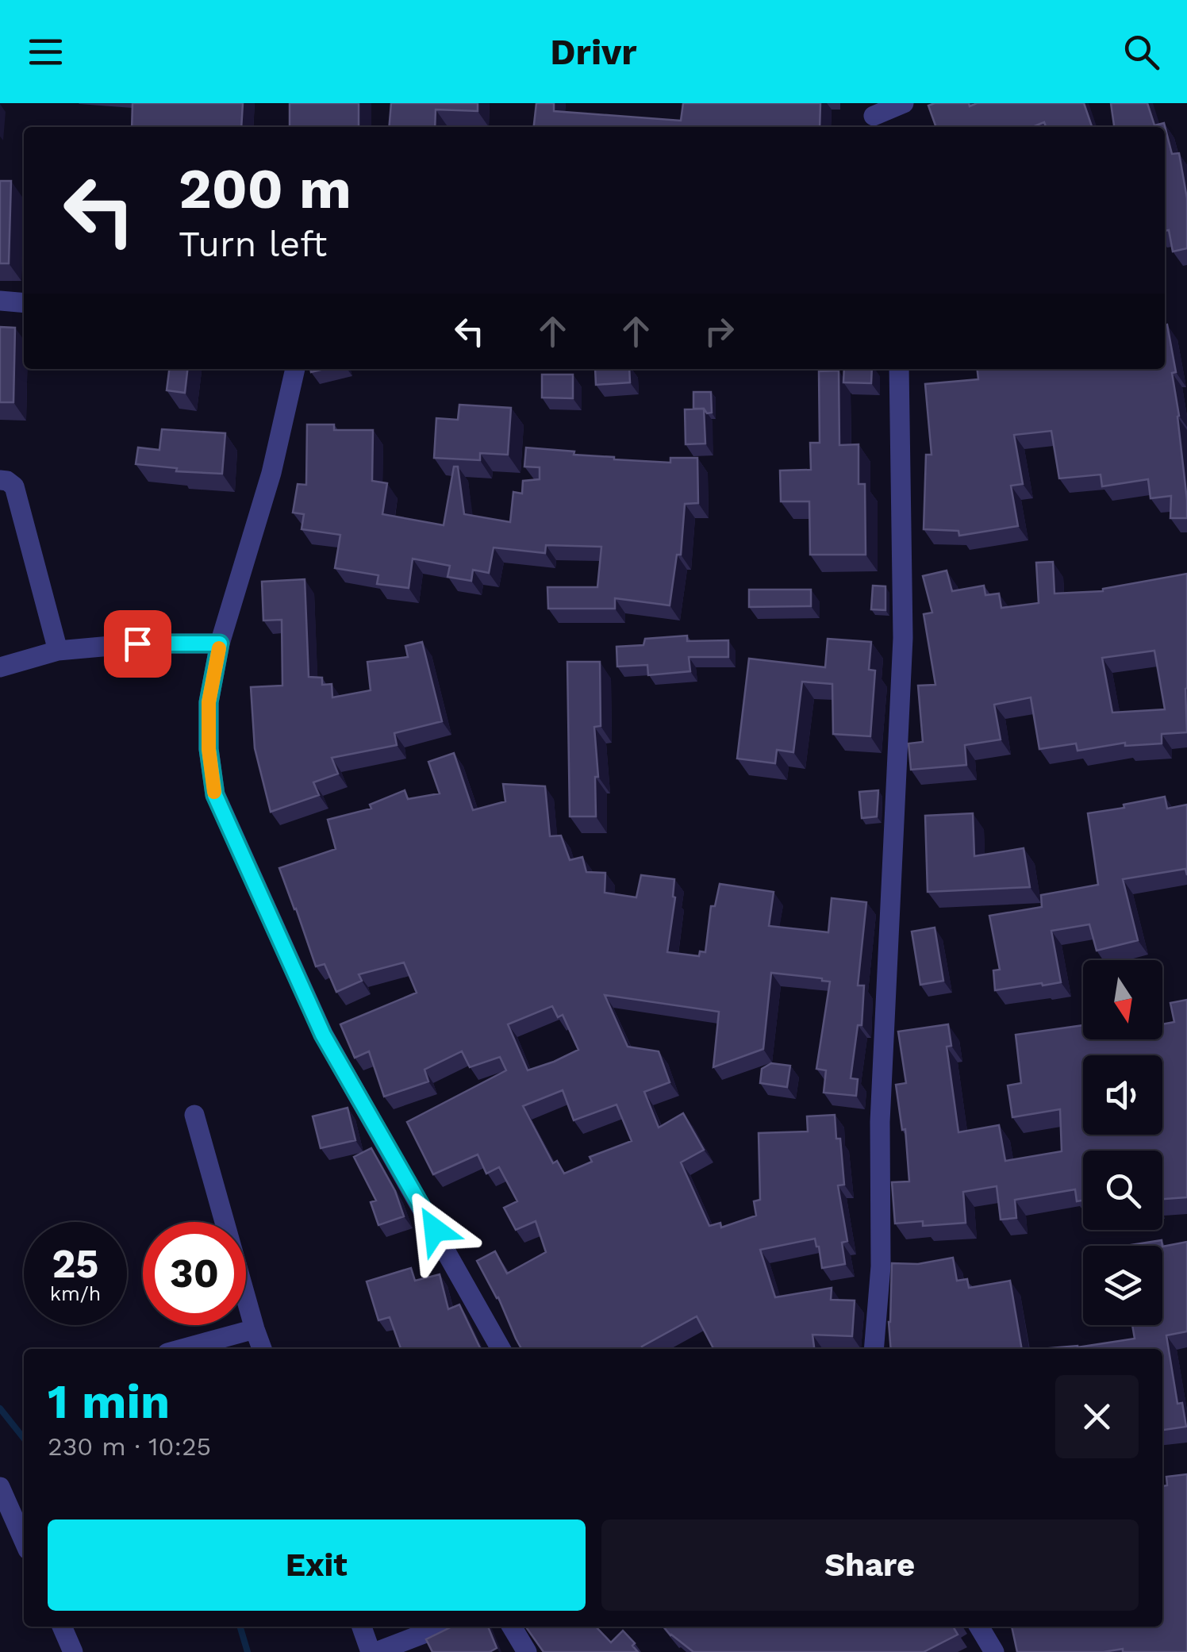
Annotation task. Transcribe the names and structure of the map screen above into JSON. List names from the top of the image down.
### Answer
{
  "north": "bottom",
  "page": {
    "header": "Drivr",
    "turn": ["200 m", "Turn left"],
    "speed": "25 km/h",
    "limit": "30",
    "heading": ["1 min", "230 m · 10:25"],
    "buttons": ["Exit", "Share"]
  }
}
